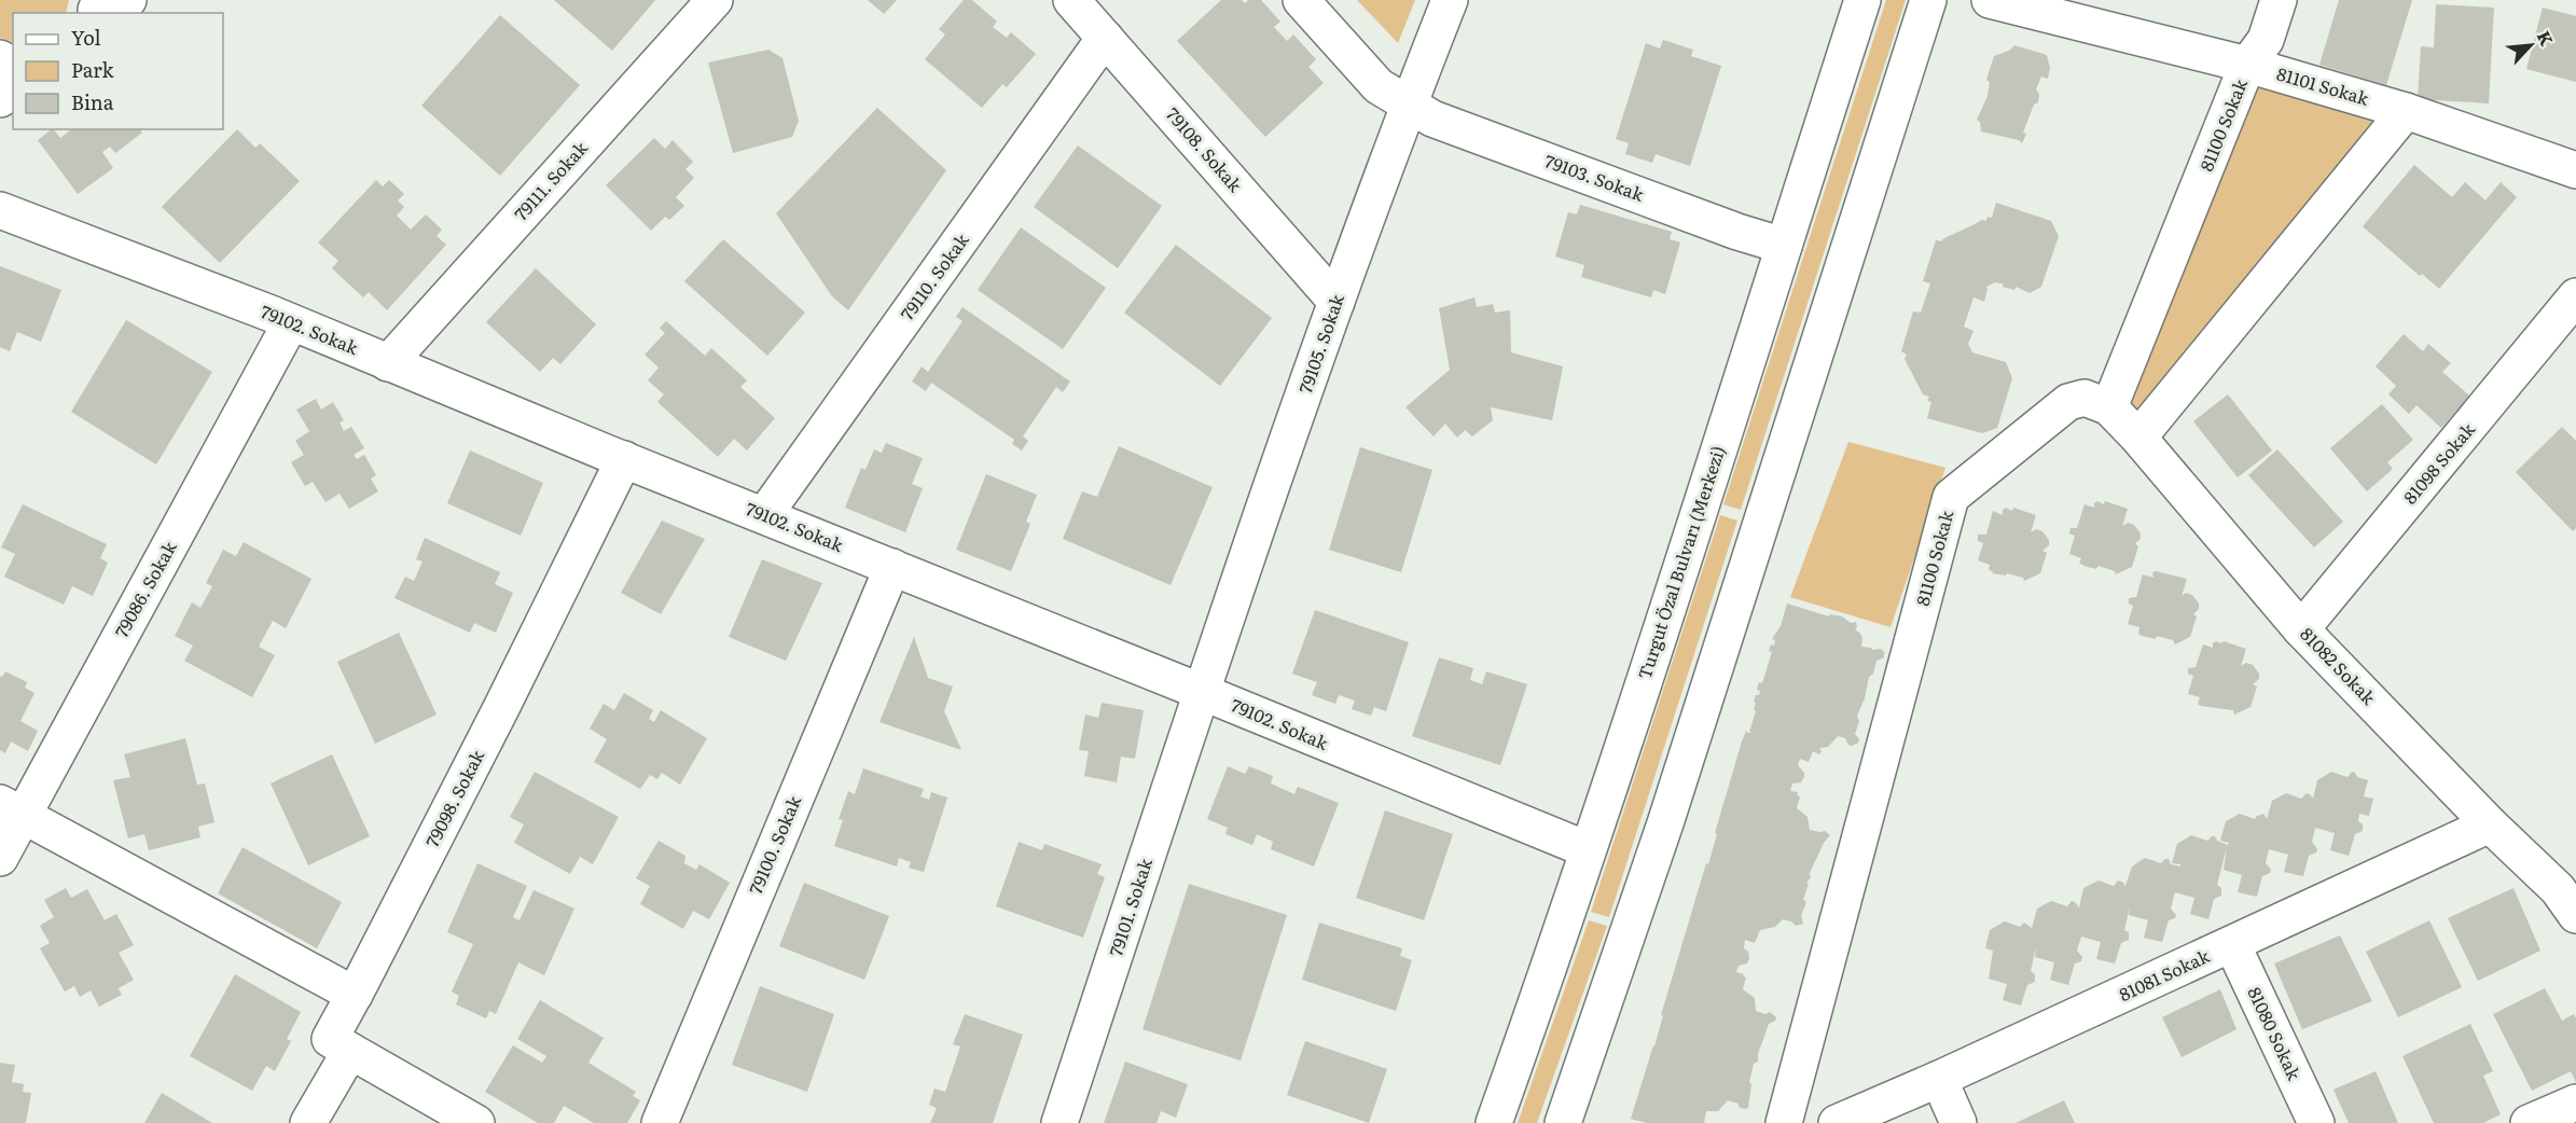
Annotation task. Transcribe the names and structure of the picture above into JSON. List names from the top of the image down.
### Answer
{
  "streets": {
    "street": [
      "81101 Sokak",
      "81100 Sokak",
      "79108. Sokak",
      "79103. Sokak",
      "79111. Sokak",
      "79110. Sokak",
      "79102. Sokak",
      "79105. Sokak",
      "81098 Sokak",
      "Turgut Özal Bulvarı (Merkezi)",
      "79086. Sokak",
      "81082 Sokak",
      "79098. Sokak",
      "79100. Sokak",
      "79101. Sokak",
      "81081 Sokak",
      "81080 Sokak"
    ]
  },
  "crossings": [
    ["81101 Sokak", "81100 Sokak"],
    ["81100 Sokak", "81082 Sokak"],
    ["79108. Sokak", "79110. Sokak"],
    ["79108. Sokak", "79105. Sokak"],
    ["79103. Sokak", "79105. Sokak"],
    ["79103. Sokak", "Turgut Özal Bulvarı (Merkezi)"],
    ["79111. Sokak", "79102. Sokak"],
    ["79110. Sokak", "79102. Sokak"],
    ["79102. Sokak", "79105. Sokak"],
    ["79102. Sokak", "Turgut Özal Bulvarı (Merkezi)"],
    ["79102. Sokak", "79086. Sokak"],
    ["79102. Sokak", "79098. Sokak"],
    ["79102. Sokak", "79100. Sokak"],
    ["79102. Sokak", "79101. Sokak"],
    ["79105. Sokak", "79101. Sokak"],
    ["81098 Sokak", "81082 Sokak"],
    ["81082 Sokak", "81081 Sokak"],
    ["81081 Sokak", "81080 Sokak"]
  ],
  "legend": ["Yol", "Park", "Bina"],
  "north": "top right"
}
